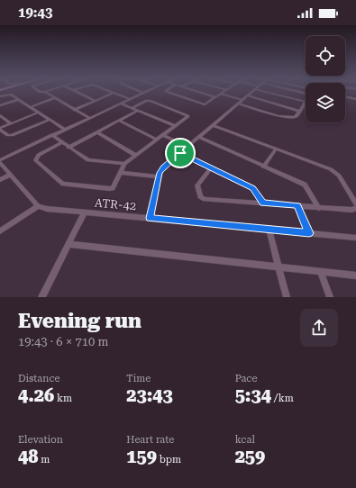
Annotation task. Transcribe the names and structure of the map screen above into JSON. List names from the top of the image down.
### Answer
{
  "streets": {
    "street": ["ATR-42"]
  },
  "page": {
    "status": "19:43",
    "heading": ["Evening run", "19:43 · 6 × 710 m"],
    "stats": [
      ["Distance", "4.26 km"],
      ["Time", "23:43"],
      ["Pace", "5:34 /km"],
      ["Elevation", "48 m"],
      ["Heart rate", "159 bpm"],
      ["kcal", "259"]
    ]
  }
}
